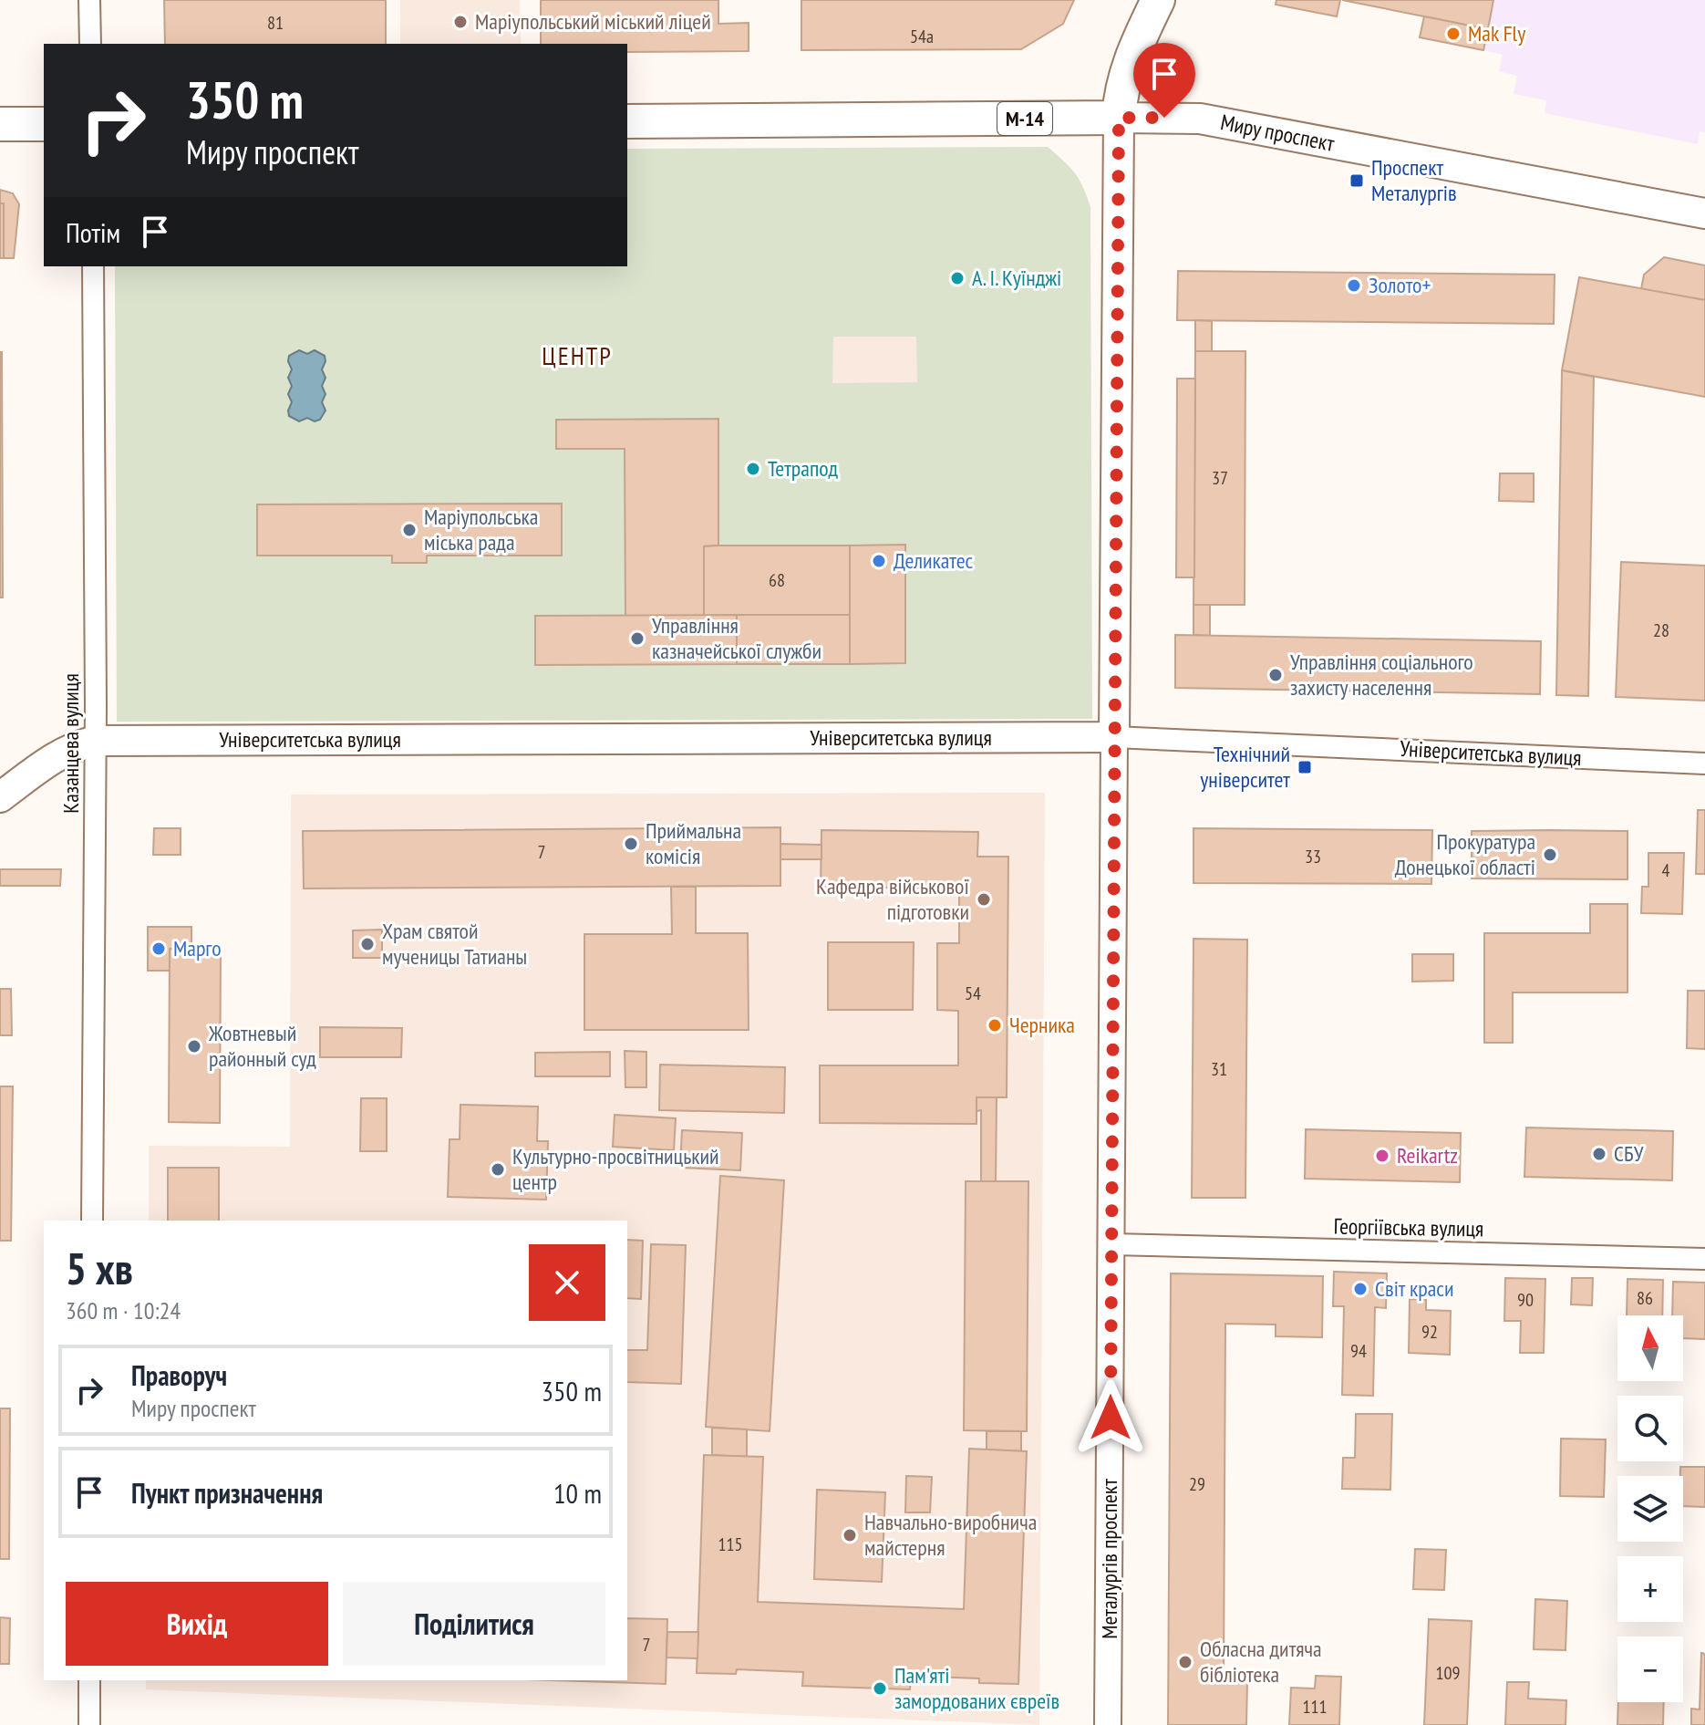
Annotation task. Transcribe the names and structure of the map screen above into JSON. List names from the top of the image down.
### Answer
{
  "streets": {
    "highway": ["М-14", "Миру проспект", "Металургів проспект"],
    "main road": ["Університетська вулиця"],
    "street": ["Казанцева вулиця", "Георгіївська вулиця"]
  },
  "crossings": [
    ["Миру проспект", "Металургів проспект"],
    ["Університетська вулиця", "Казанцева вулиця"],
    ["Університетська вулиця", "Металургів проспект"],
    ["Георгіївська вулиця", "Металургів проспект"]
  ],
  "districts": ["ЦЕНТР"],
  "places": {
    "other": [
      "Маріупольський міський ліцей",
      "Mak Fly",
      "А. І. Куїнджі",
      "Золото+",
      "Тетрапод",
      "Маріупольська міська рада",
      "Деликатес",
      "Управління казначейської служби",
      "Управління соціального захисту населення",
      "Приймальна комісія",
      "Прокуратура Донецької області",
      "Кафедра військової підготовки",
      "Храм святой мученицы Татианы",
      "Марго",
      "Черника",
      "Жовтневый районный суд",
      "СБУ",
      "Reikartz",
      "Культурно-просвітницький центр",
      "Свiт краси",
      "Навчально-виробнича майстерня",
      "Обласна дитяча бібліотека",
      "Пам'яті замордованих євреїв"
    ],
    "transit": ["Проспект Металургів", "Технічний університет"]
  },
  "house_numbers": [
    "81",
    "54а",
    "37",
    "68",
    "28",
    "7",
    "33",
    "4",
    "54",
    "31",
    "86",
    "90",
    "92",
    "94",
    "29",
    "115",
    "7",
    "109",
    "111"
  ],
  "north": "top",
  "page": {
    "turn": ["350 m", "Миру проспект"],
    "then": "Потім",
    "heading": ["5 хв", "360 m · 10:24"],
    "map_buttons": ["+", "−"],
    "list": [
      {
        "name": "Праворуч",
        "note": "Миру проспект",
        "value": "350 m"
      },
      {
        "name": "Пункт призначення",
        "value": "10 m"
      }
    ],
    "buttons": ["Вихід", "Поділитися"]
  }
}
